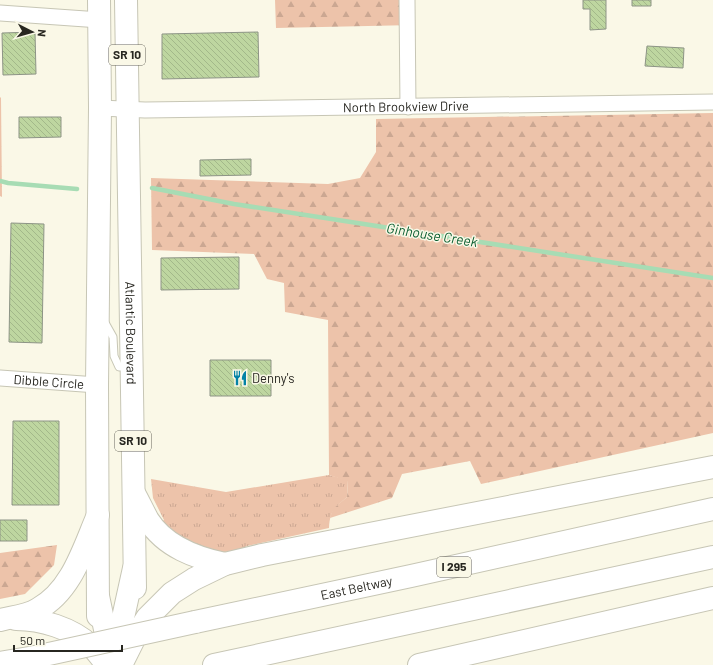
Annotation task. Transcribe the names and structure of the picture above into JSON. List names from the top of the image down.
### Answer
{
  "streets": {
    "highway": [
      "SR 10",
      "Atlantic Boulevard",
      "I 295",
      "East Beltway"
    ],
    "street": ["North Brookview Drive", "Dibble Circle"]
  },
  "crossings": [
    ["SR 10", "North Brookview Drive"],
    ["SR 10", "Dibble Circle"],
    ["North Brookview Drive", "Atlantic Boulevard"]
  ],
  "water": ["Ginhouse Creek"],
  "places": {
    "restaurant": ["Denny's"]
  },
  "scale_bar": "50 m",
  "north": "right"
}
